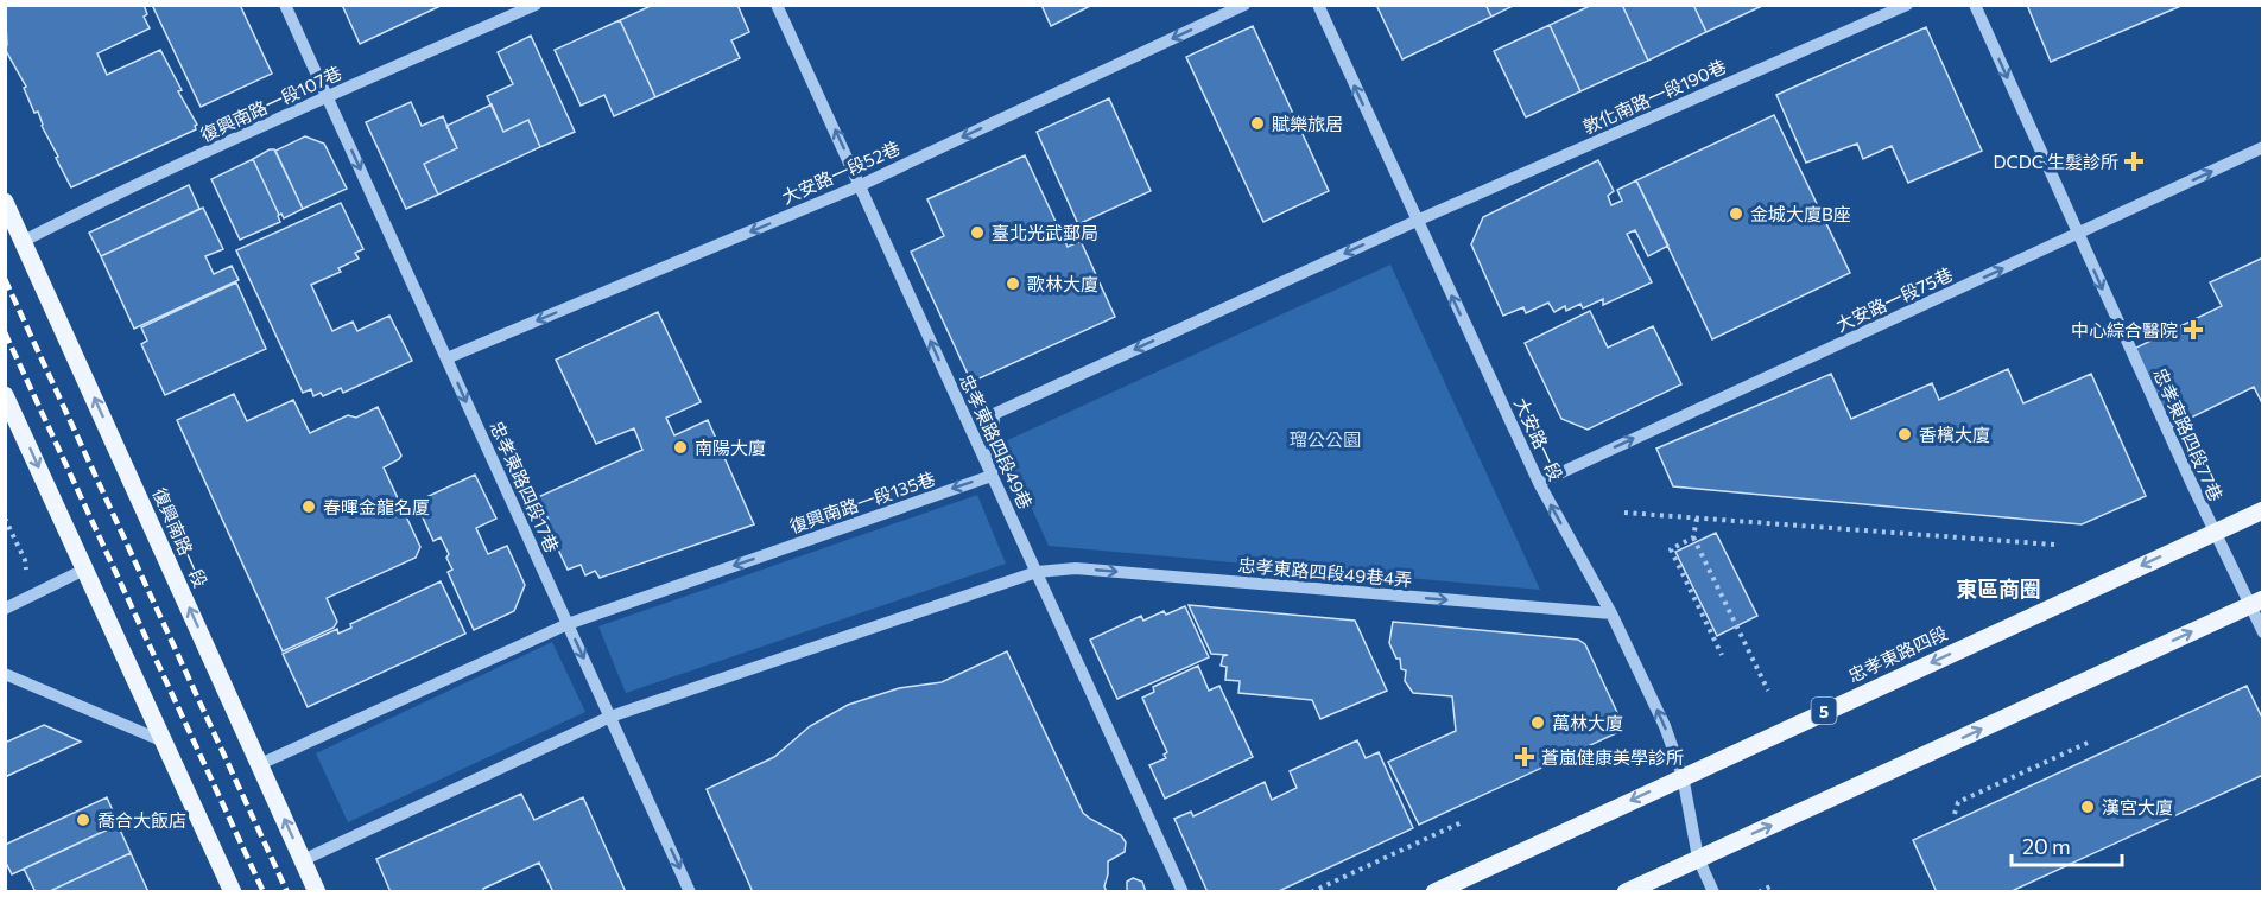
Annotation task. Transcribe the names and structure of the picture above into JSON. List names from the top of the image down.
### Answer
{
  "streets": {
    "main road": ["復興南路一段", "忠孝東路四段", "5"],
    "street": [
      "敦化南路一段190巷",
      "復興南路一段107巷",
      "大安路一段52巷",
      "大安路一段75巷",
      "忠孝東路四段77巷",
      "大安路一段",
      "忠孝東路四段49巷",
      "忠孝東路四段17巷",
      "復興南路一段135巷",
      "忠孝東路四段49巷4弄"
    ]
  },
  "crossings": [
    ["敦化南路一段190巷", "大安路一段"],
    ["復興南路一段107巷", "忠孝東路四段17巷"],
    ["復興南路一段107巷", "復興南路一段"],
    ["大安路一段52巷", "忠孝東路四段49巷"],
    ["大安路一段52巷", "忠孝東路四段17巷"],
    ["大安路一段75巷", "忠孝東路四段77巷"],
    ["大安路一段75巷", "大安路一段"],
    ["忠孝東路四段77巷", "忠孝東路四段"],
    ["大安路一段", "忠孝東路四段49巷4弄"],
    ["大安路一段", "忠孝東路四段"],
    ["忠孝東路四段49巷", "復興南路一段135巷"],
    ["忠孝東路四段49巷", "忠孝東路四段49巷4弄"],
    ["忠孝東路四段17巷", "復興南路一段135巷"],
    ["復興南路一段135巷", "復興南路一段"]
  ],
  "one_way": [
    "大安路一段52巷",
    "大安路一段75巷",
    "忠孝東路四段77巷",
    "大安路一段",
    "忠孝東路四段49巷",
    "忠孝東路四段17巷",
    "忠孝東路四段49巷4弄"
  ],
  "districts": ["東區商圈"],
  "parks": ["瑠公公園"],
  "places": {
    "other": [
      "賦樂旅居",
      "金城大廈B座",
      "臺北光武郵局",
      "歌林大廈",
      "香檳大廈",
      "南陽大廈",
      "春暉金龍名厦",
      "萬林大廈",
      "漢宮大廈",
      "喬合大飯店"
    ],
    "health": ["DCDC 生髮診所", "中心綜合醫院", "蒼嵐健康美學診所"]
  },
  "scale_bar": "20 m"
}
